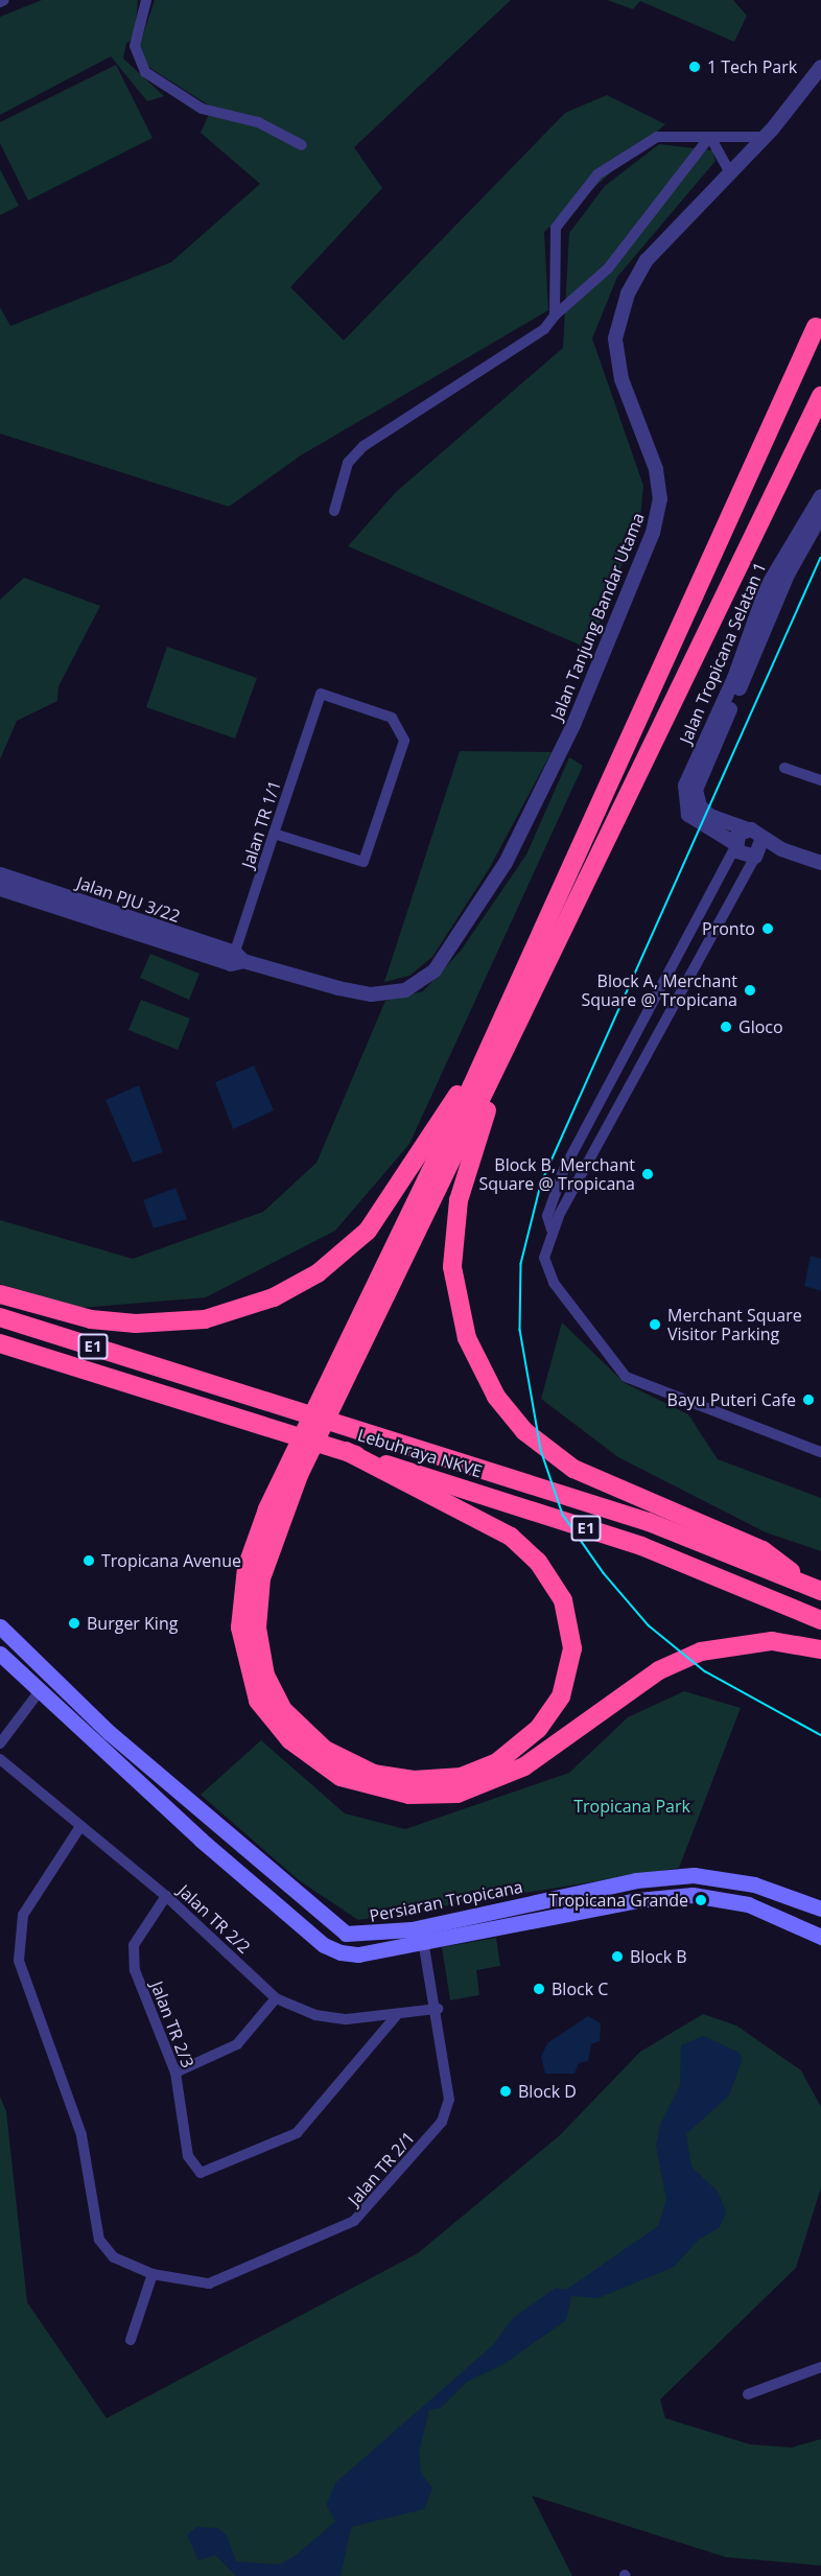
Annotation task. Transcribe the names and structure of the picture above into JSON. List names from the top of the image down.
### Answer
{
  "streets": {
    "highway": ["E1", "Lebuhraya NKVE"],
    "main road": ["Persiaran Tropicana"],
    "street": [
      "Jalan Tanjung Bandar Utama",
      "Jalan Tropicana Selatan 1",
      "Jalan TR 1/1",
      "Jalan PJU 3/22",
      "Jalan TR 2/2",
      "Jalan TR 2/3",
      "Jalan TR 2/1"
    ]
  },
  "crossings": [
    ["Jalan Tanjung Bandar Utama", "Jalan PJU 3/22"],
    ["Jalan TR 1/1", "Jalan PJU 3/22"],
    ["Persiaran Tropicana", "Jalan TR 2/1"],
    ["Jalan TR 2/2", "Jalan TR 2/3"],
    ["Jalan TR 2/2", "Jalan TR 2/1"]
  ],
  "parks": ["Tropicana Park"],
  "places": [
    "1 Tech Park",
    "Pronto",
    "Block A, Merchant Square @ Tropicana",
    "Gloco",
    "Block B, Merchant Square @ Tropicana",
    "Merchant Square Visitor Parking",
    "Bayu Puteri Cafe",
    "Tropicana Avenue",
    "Burger King",
    "Tropicana Grande",
    "Block B",
    "Block C",
    "Block D"
  ]
}
